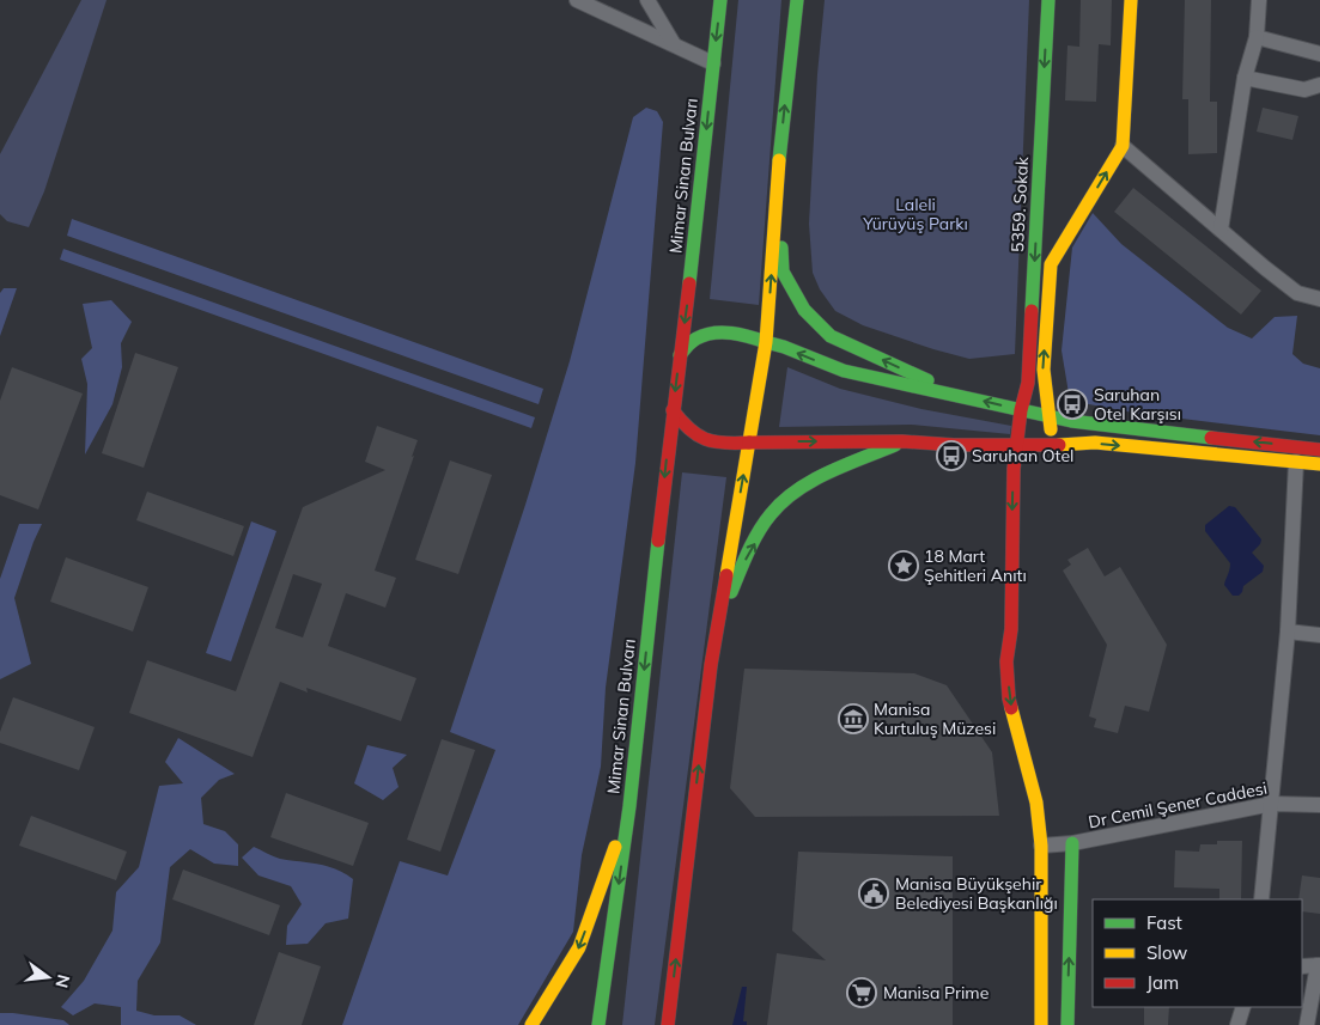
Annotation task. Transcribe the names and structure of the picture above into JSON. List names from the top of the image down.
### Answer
{
  "streets": {
    "main road": ["Mimar Sinan Bulvarı", "5359. Sokak"],
    "street": ["Dr Cemil Şener Caddesi"]
  },
  "crossings": [
    ["5359. Sokak", "Dr Cemil Şener Caddesi"]
  ],
  "parks": ["Laleli Yürüyüş Parkı"],
  "places": {
    "bus stop": ["Saruhan Otel Karşısı", "Saruhan Otel"],
    "place": ["18 Mart Şehitleri Anıtı"],
    "museum": ["Manisa Kurtuluş Müzesi"],
    "public building": ["Manisa Büyükşehir Belediyesi Başkanlığı"],
    "supermarket": ["Manisa Prime"]
  },
  "legend": ["Fast", "Slow", "Jam"],
  "north": "right"
}
